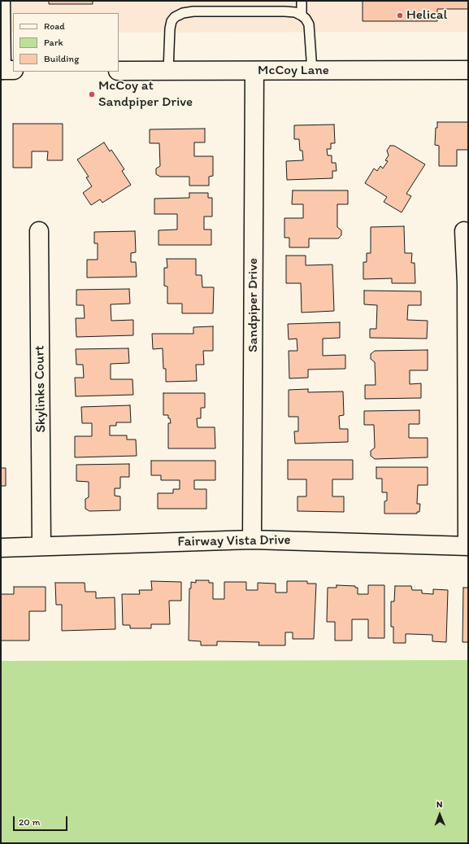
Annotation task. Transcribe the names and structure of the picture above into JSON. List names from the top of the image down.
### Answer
{
  "streets": {
    "street": [
      "McCoy Lane",
      "Sandpiper Drive",
      "Skylinks Court",
      "Fairway Vista Drive"
    ]
  },
  "crossings": [
    ["McCoy Lane", "Sandpiper Drive"],
    ["Sandpiper Drive", "Fairway Vista Drive"],
    ["Skylinks Court", "Fairway Vista Drive"]
  ],
  "places": ["Helical", "McCoy at Sandpiper Drive"],
  "legend": ["Road", "Park", "Building"],
  "scale_bar": "20 m",
  "north": "top"
}
